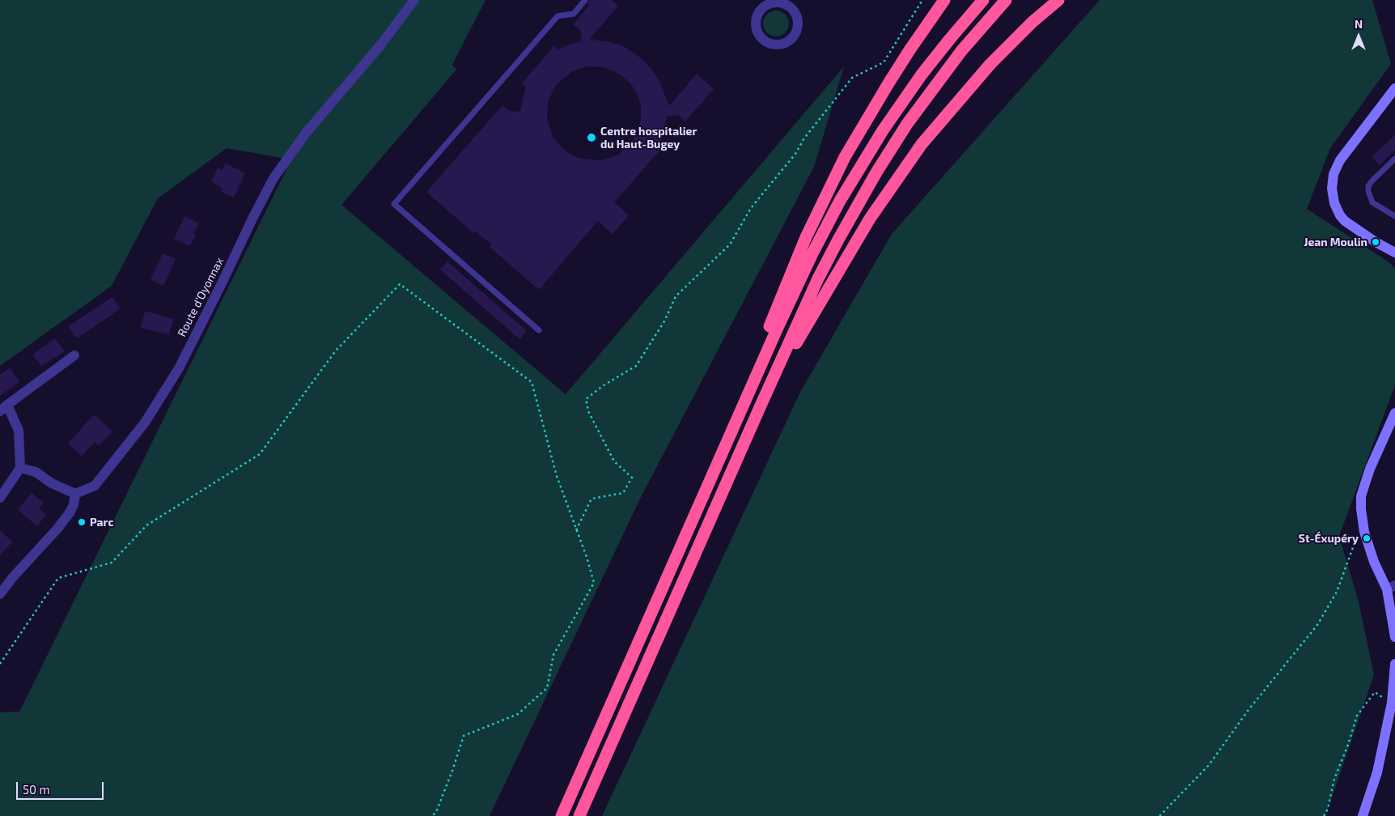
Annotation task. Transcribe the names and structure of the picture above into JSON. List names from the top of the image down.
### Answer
{
  "streets": {
    "street": ["Route d'Oyonnax"]
  },
  "places": [
    "Centre hospitalier du Haut-Bugey",
    "Jean Moulin",
    "Parc",
    "St-Éxupéry"
  ],
  "scale_bar": "50 m",
  "north": "top"
}
